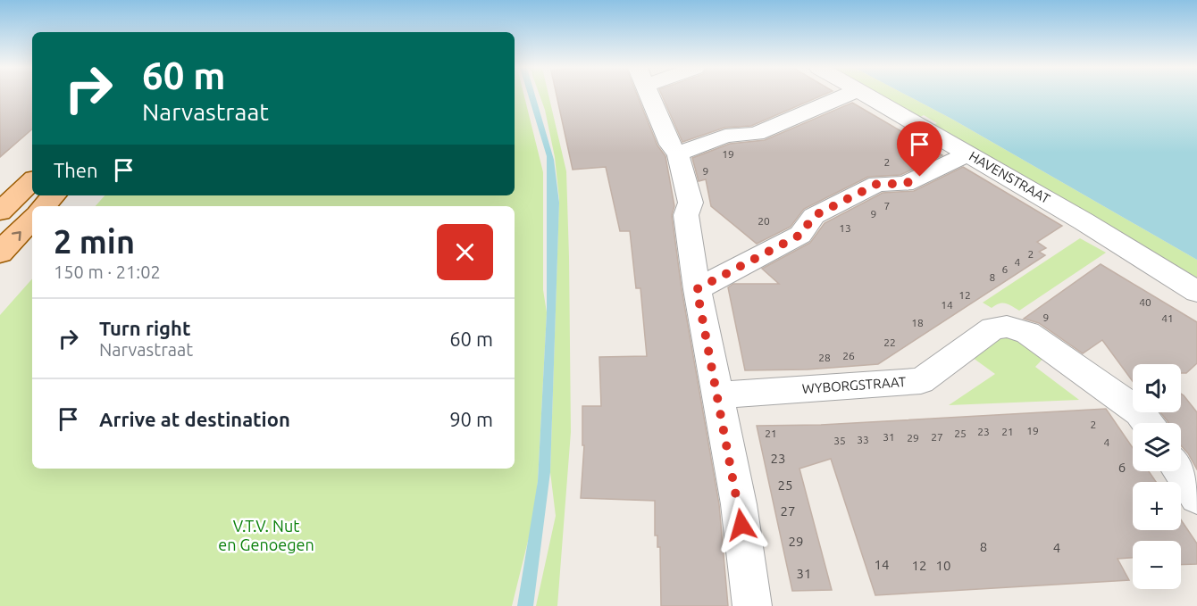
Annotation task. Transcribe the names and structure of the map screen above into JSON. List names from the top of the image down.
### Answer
{
  "streets": {
    "street": ["HAVENSTRAAT", "WYBORGSTRAAT"]
  },
  "parks": ["V.T.V. Nut en Genoegen"],
  "house_numbers": [
    "19",
    "2",
    "9",
    "7",
    "9",
    "20",
    "13",
    "2",
    "4",
    "6",
    "8",
    "12",
    "40",
    "14",
    "9",
    "41",
    "18",
    "22",
    "26",
    "28",
    "2",
    "19",
    "23",
    "21",
    "21",
    "25",
    "31",
    "27",
    "29",
    "33",
    "35",
    "4",
    "23",
    "6",
    "25",
    "27",
    "29",
    "8",
    "4",
    "14",
    "12",
    "10",
    "31"
  ],
  "page": {
    "turn": ["60 m", "Narvastraat"],
    "then": "Then",
    "heading": ["2 min", "150 m · 21:02"],
    "list": [
      {
        "name": "Turn right",
        "note": "Narvastraat",
        "value": "60 m"
      },
      {
        "name": "Arrive at destination",
        "value": "90 m"
      }
    ],
    "map_buttons": ["+", "−"]
  }
}
